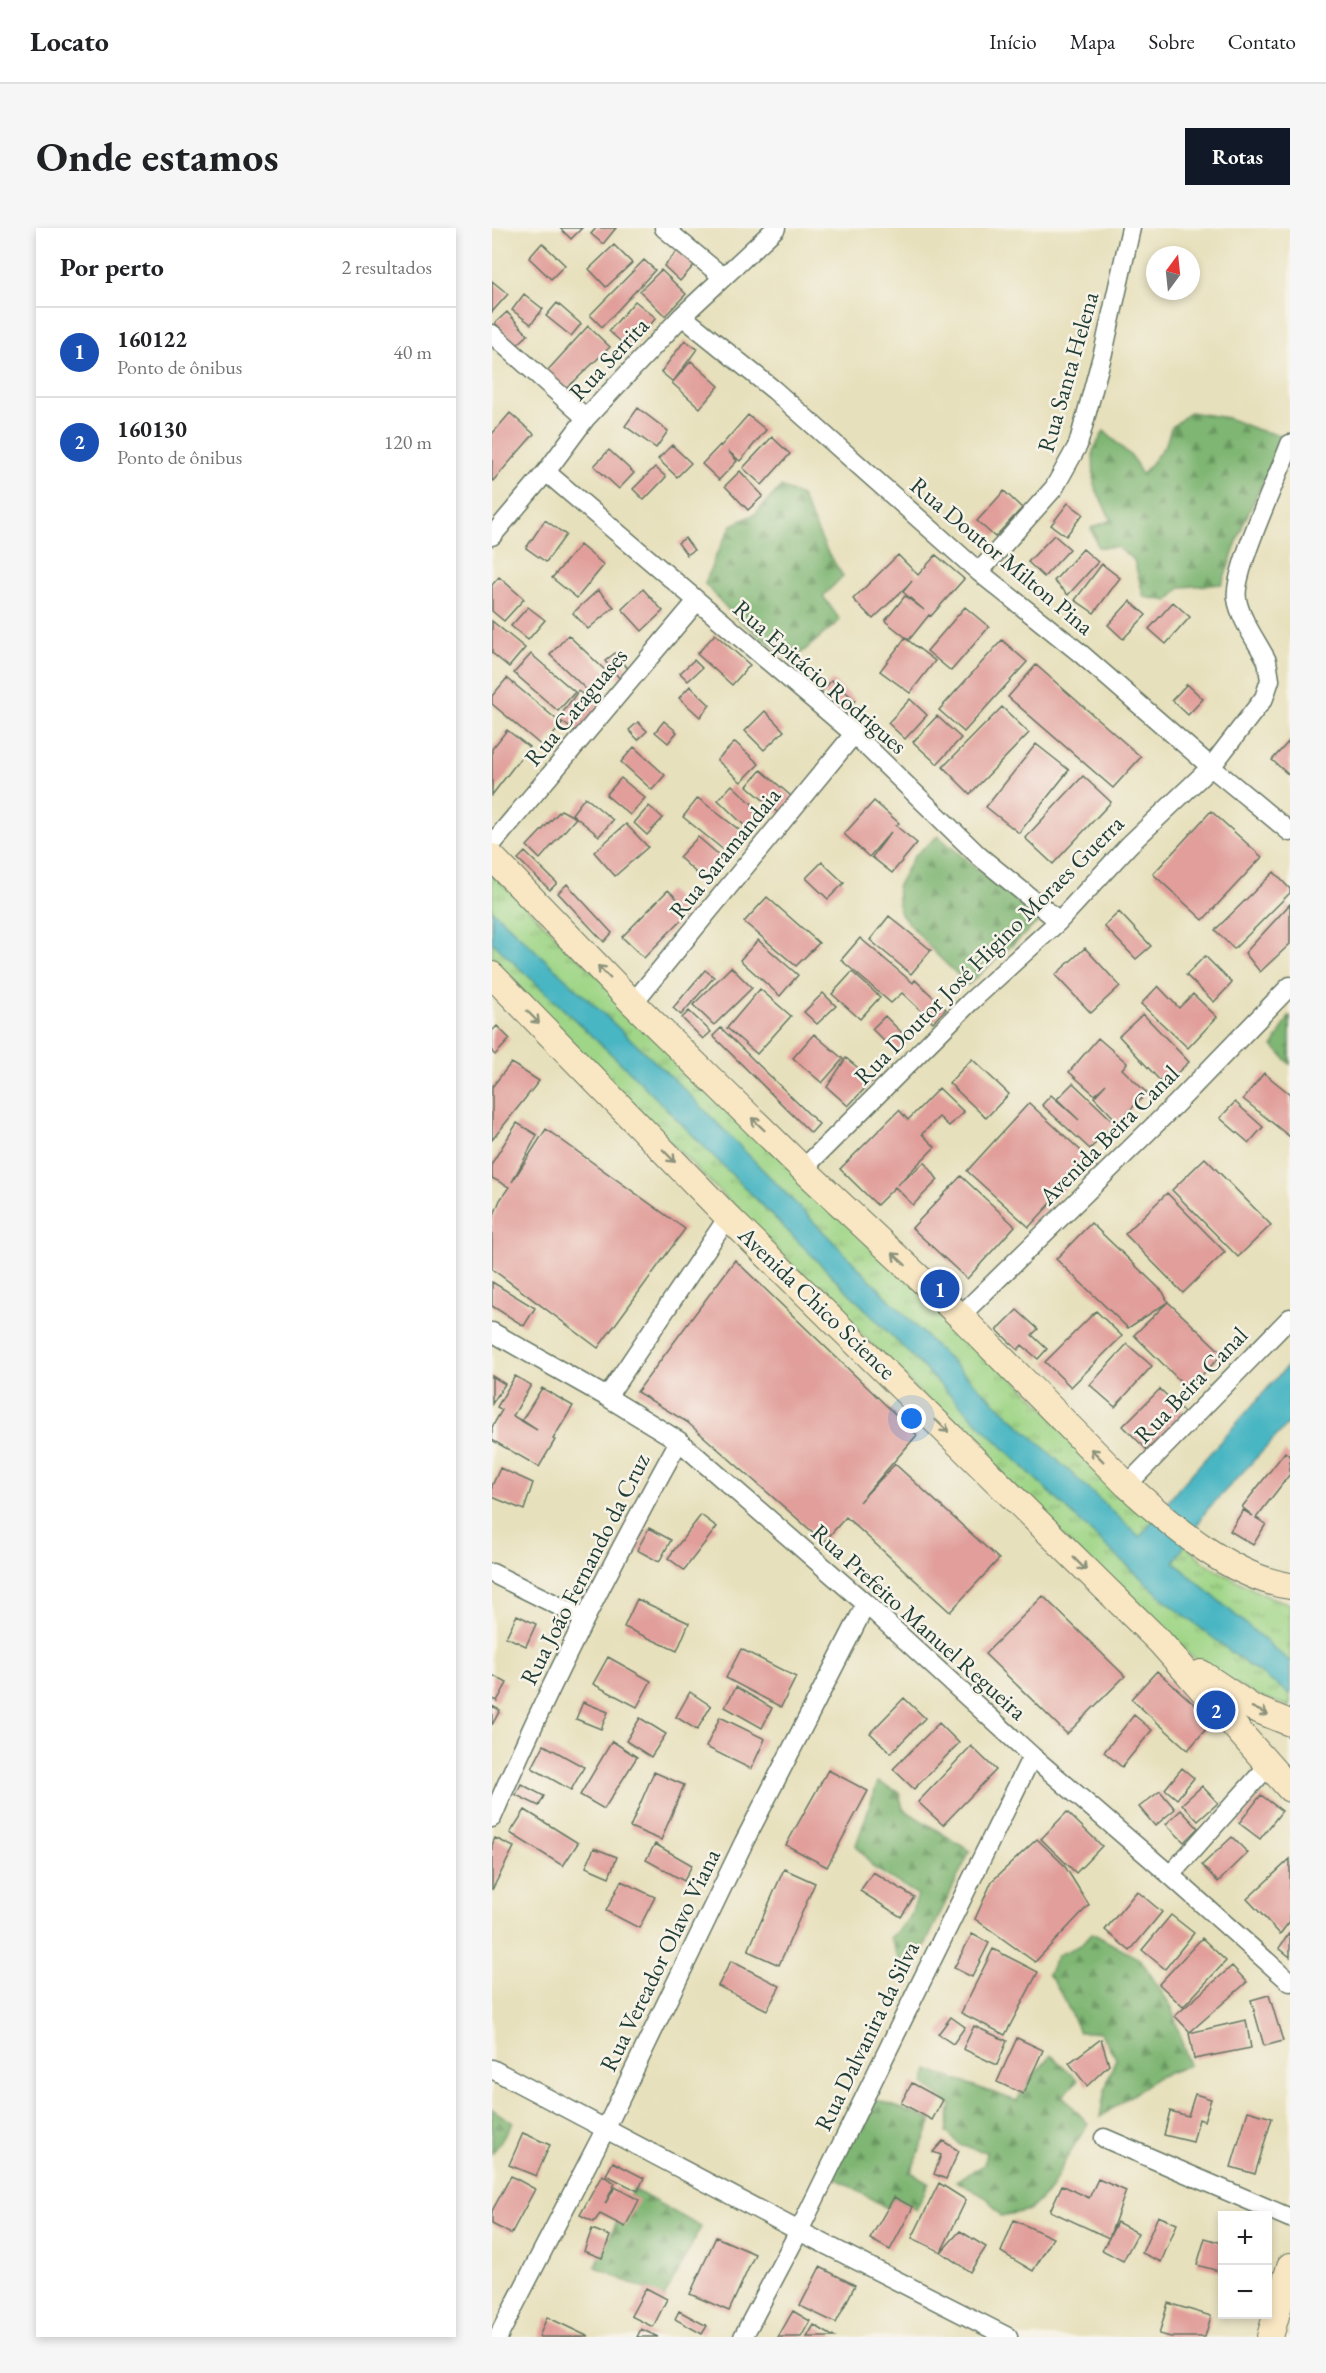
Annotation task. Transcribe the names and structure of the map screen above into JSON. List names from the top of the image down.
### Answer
{
  "streets": {
    "main road": ["Avenida Chico Science"],
    "street": [
      "Rua Serrita",
      "Rua Santa Helena",
      "Rua Doutor Milton Pina",
      "Rua Epitácio Rodrigues",
      "Rua Cataguases",
      "Rua Saramandaia",
      "Rua Doutor José Higino Moraes Guerra",
      "Avenida Beira Canal",
      "Rua Beira Canal",
      "Rua João Fernando da Cruz",
      "Rua Prefeito Manuel Regueira",
      "Rua Vereador Olavo Viana",
      "Rua Dalvanira da Silva"
    ]
  },
  "crossings": [
    ["Rua Serrita", "Rua Doutor Milton Pina"],
    ["Rua Serrita", "Rua Epitácio Rodrigues"],
    ["Rua Santa Helena", "Rua Doutor Milton Pina"],
    ["Rua Doutor Milton Pina", "Rua Doutor José Higino Moraes Guerra"],
    ["Rua Epitácio Rodrigues", "Rua Cataguases"],
    ["Rua Epitácio Rodrigues", "Rua Saramandaia"],
    ["Rua Epitácio Rodrigues", "Rua Doutor José Higino Moraes Guerra"],
    ["Rua João Fernando da Cruz", "Rua Prefeito Manuel Regueira"],
    ["Rua Prefeito Manuel Regueira", "Rua Vereador Olavo Viana"],
    ["Rua Prefeito Manuel Regueira", "Rua Dalvanira da Silva"]
  ],
  "north": "top",
  "page": {
    "header": "Locato",
    "nav": [
      "Início",
      "Mapa",
      "Sobre",
      "Contato"
    ],
    "buttons": "Rotas",
    "title": "Onde estamos",
    "heading": ["Por perto", "2 resultados"],
    "list": [
      {
        "mark": "1",
        "name": "160122",
        "note": "Ponto de ônibus",
        "value": "40 m"
      },
      {
        "mark": "2",
        "name": "160130",
        "note": "Ponto de ônibus",
        "value": "120 m"
      }
    ],
    "pins": ["1", "2"],
    "map_buttons": ["+", "−"]
  }
}
